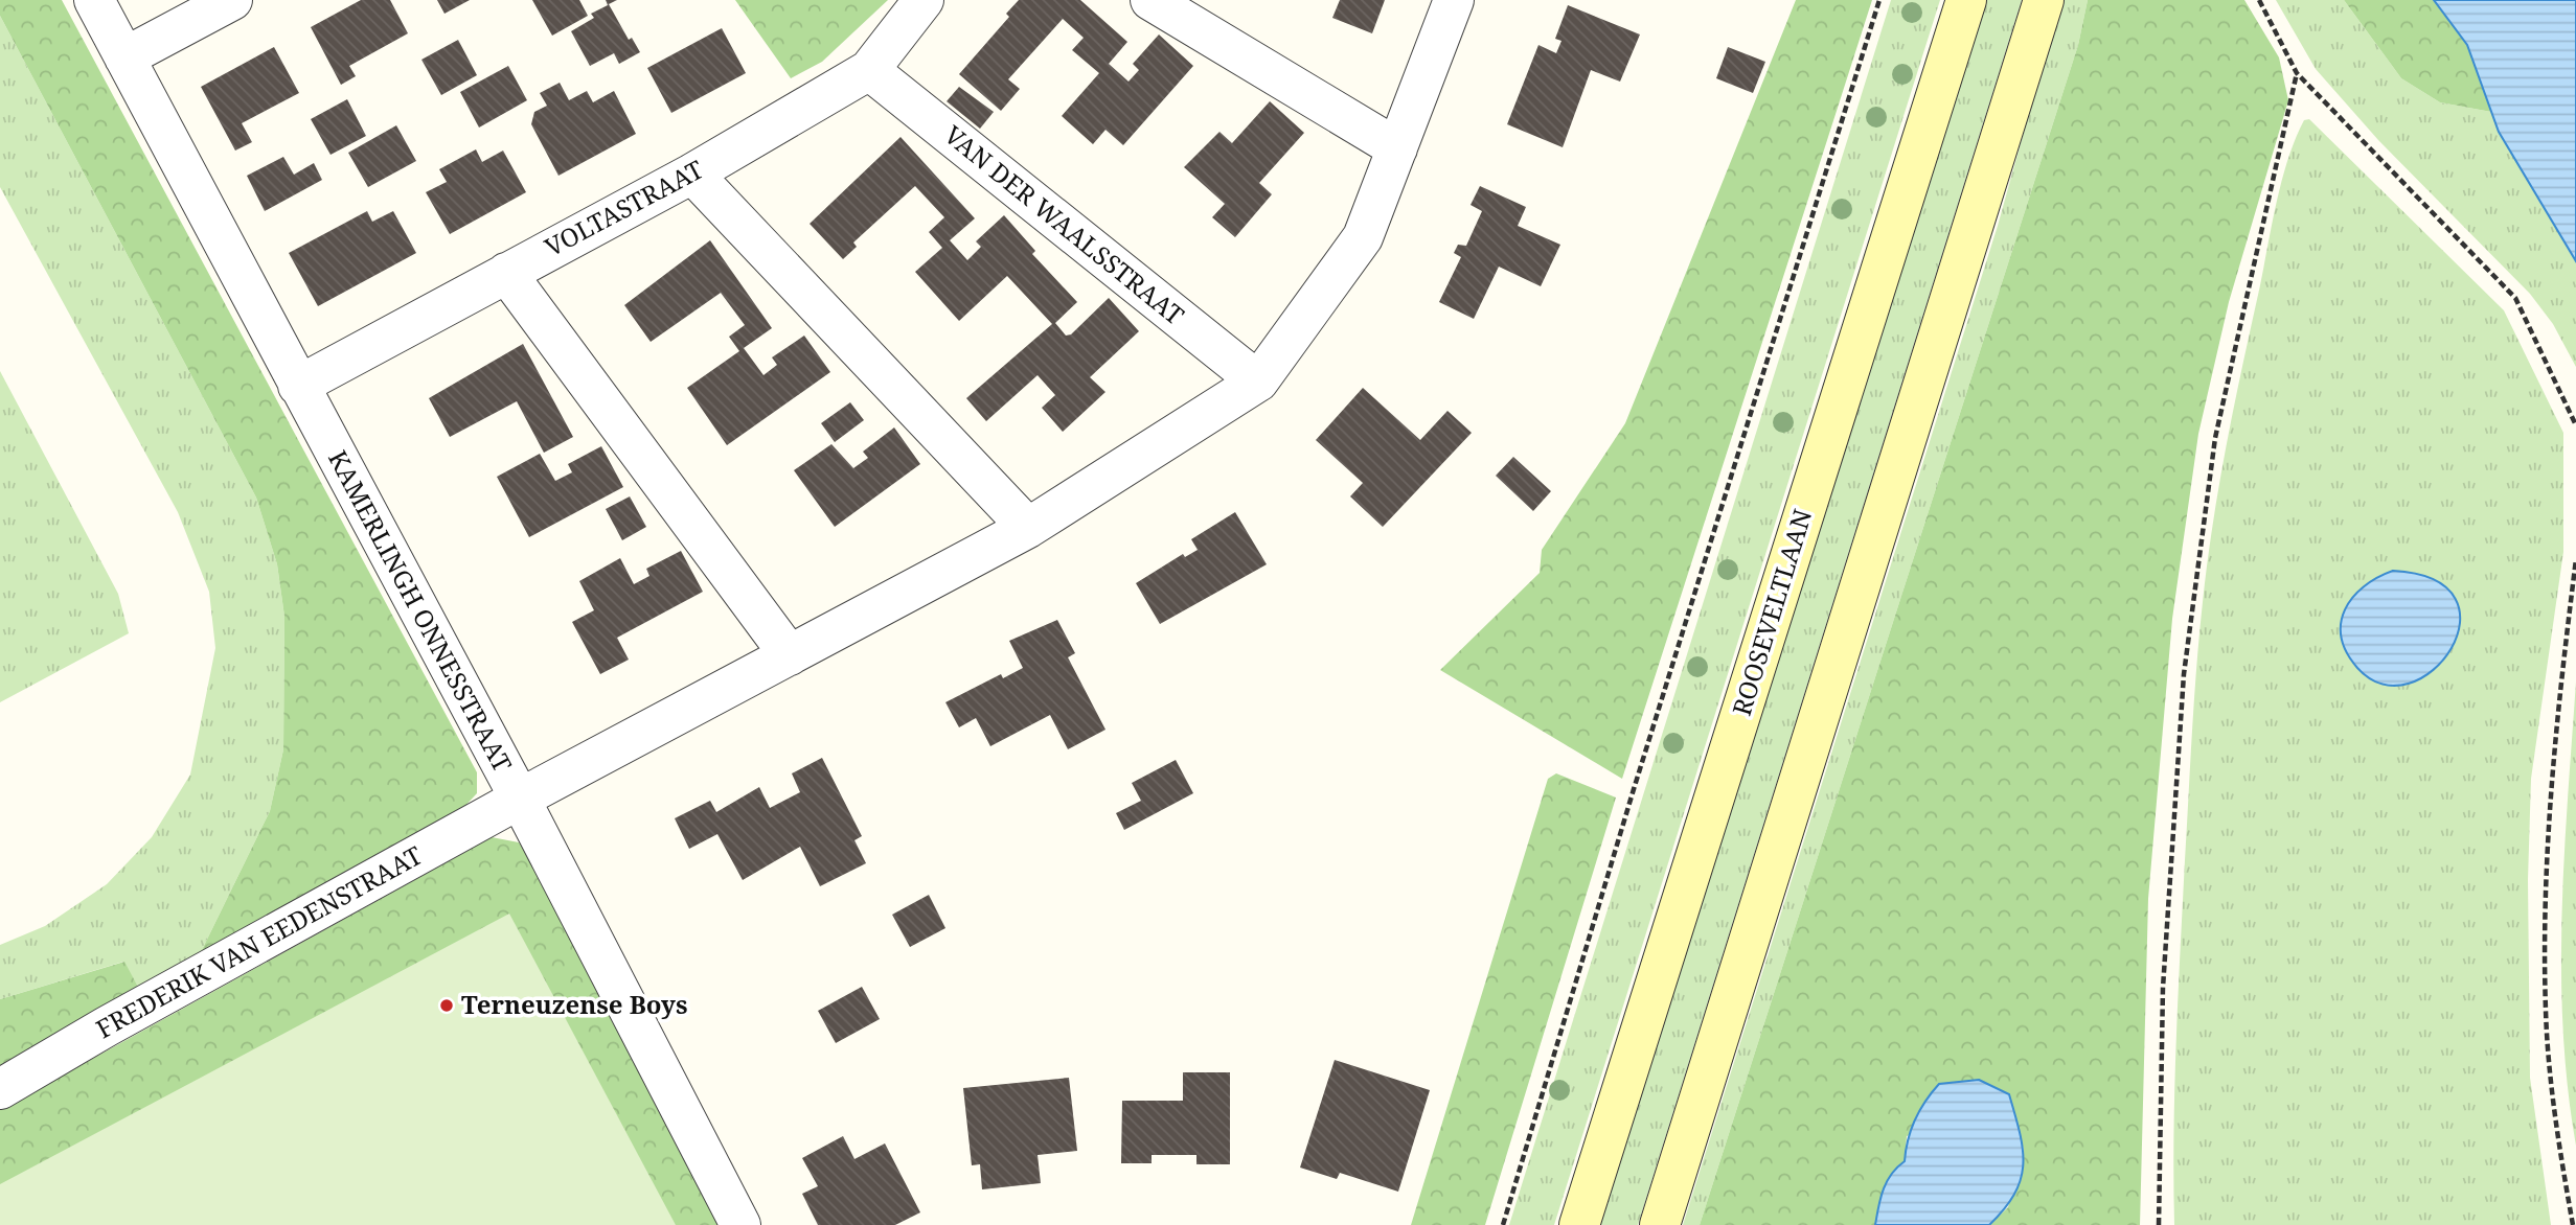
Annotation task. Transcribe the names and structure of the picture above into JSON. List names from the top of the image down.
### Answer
{
  "streets": {
    "main road": ["ROOSEVELTLAAN"],
    "street": [
      "VOLTASTRAAT",
      "VAN DER WAALSSTRAAT",
      "KAMERLINGH ONNESSTRAAT",
      "FREDERIK VAN EEDENSTRAAT"
    ]
  },
  "crossings": [
    ["VOLTASTRAAT", "VAN DER WAALSSTRAAT"],
    ["VOLTASTRAAT", "KAMERLINGH ONNESSTRAAT"],
    ["KAMERLINGH ONNESSTRAAT", "FREDERIK VAN EEDENSTRAAT"]
  ],
  "places": ["Terneuzense Boys"]
}
